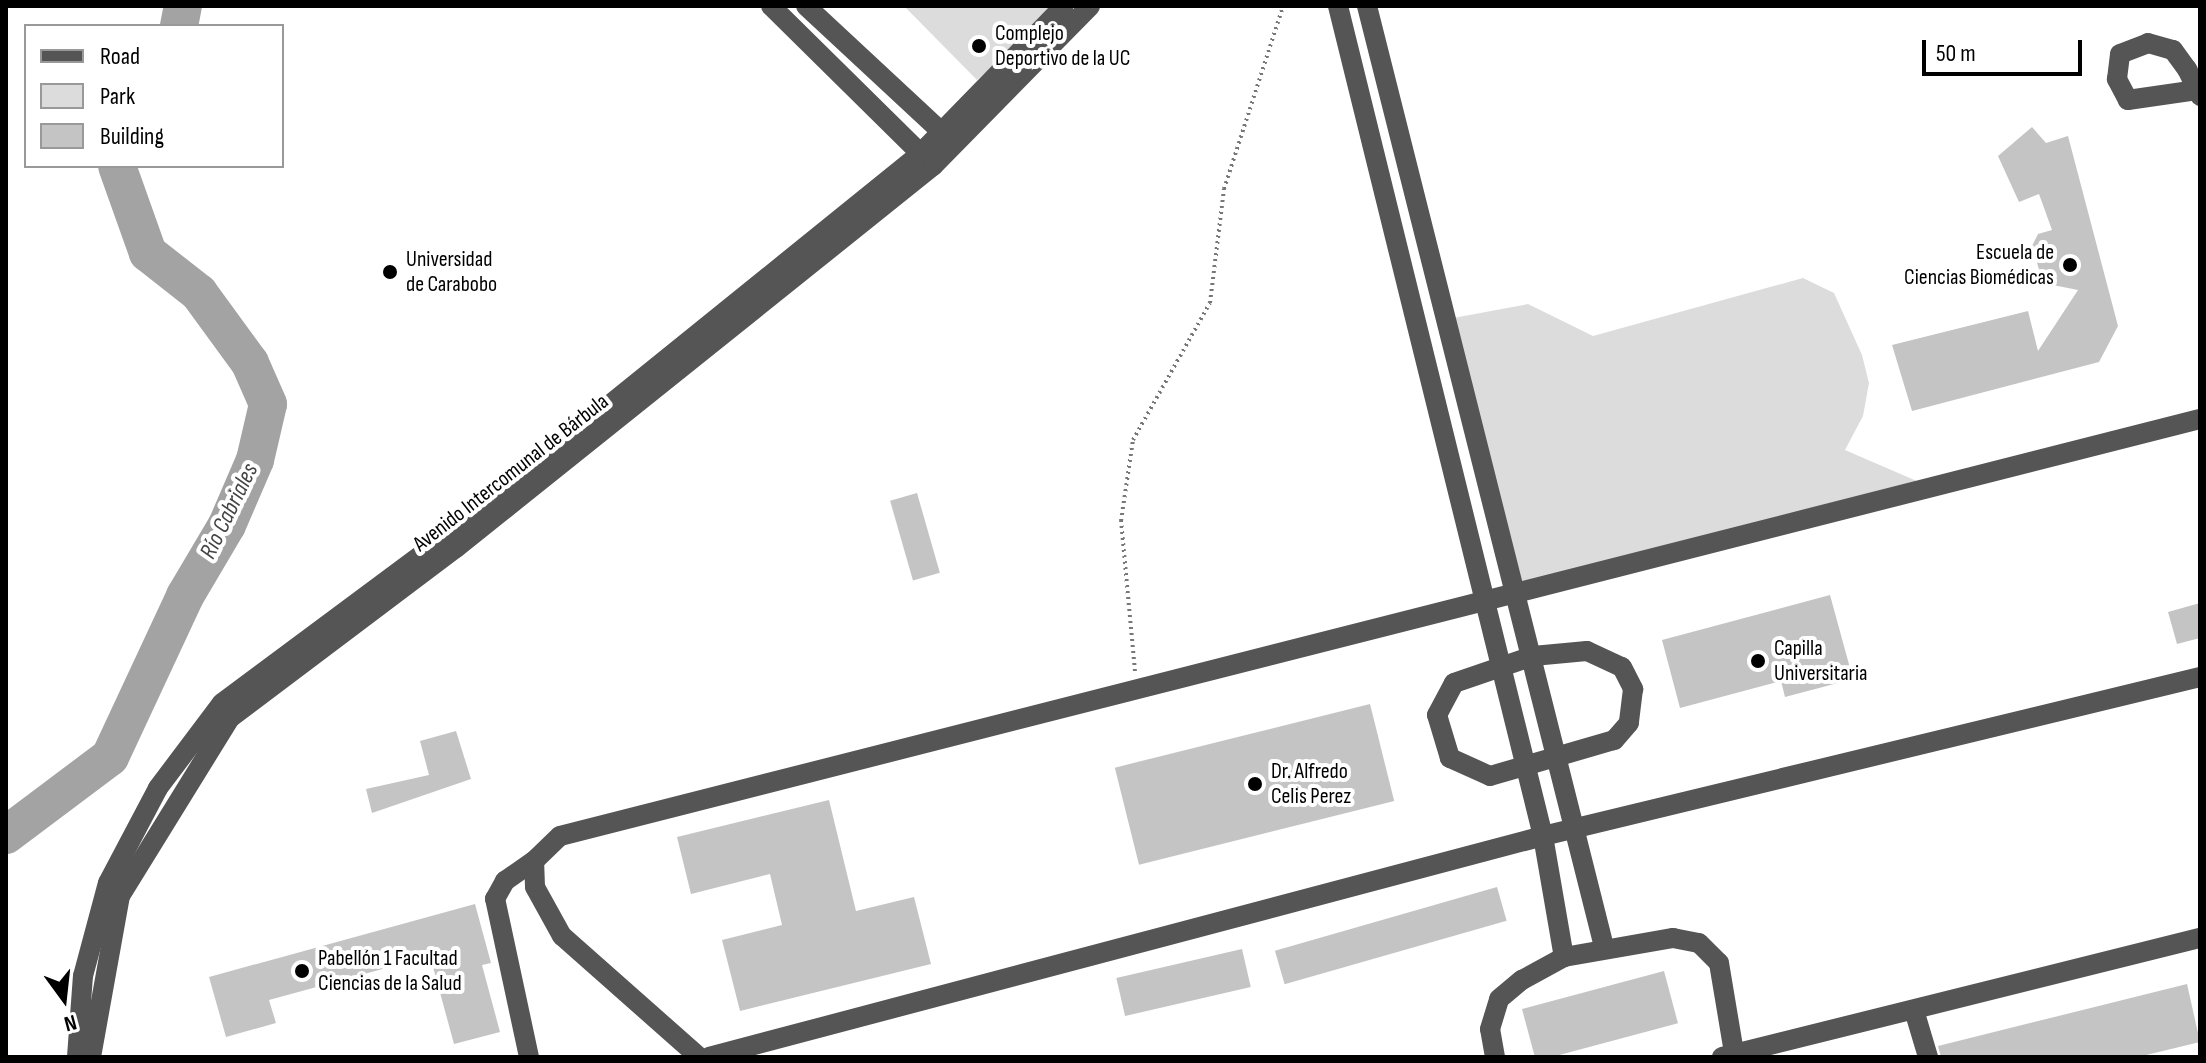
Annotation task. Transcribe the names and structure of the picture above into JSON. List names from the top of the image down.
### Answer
{
  "streets": {
    "street": ["Avenido Intercomunal de Bárbula"]
  },
  "water": ["Río Cabriales"],
  "places": [
    "Complejo Deportivo de la UC",
    "Escuela de Ciencias Biomédicas",
    "Universidad de Carabobo",
    "Capilla Universitaria",
    "Dr. Alfredo Celis Perez",
    "Pabellón 1 Facultad Ciencias de la Salud"
  ],
  "legend": ["Road", "Park", "Building"],
  "scale_bar": "50 m",
  "north": "bottom"
}
